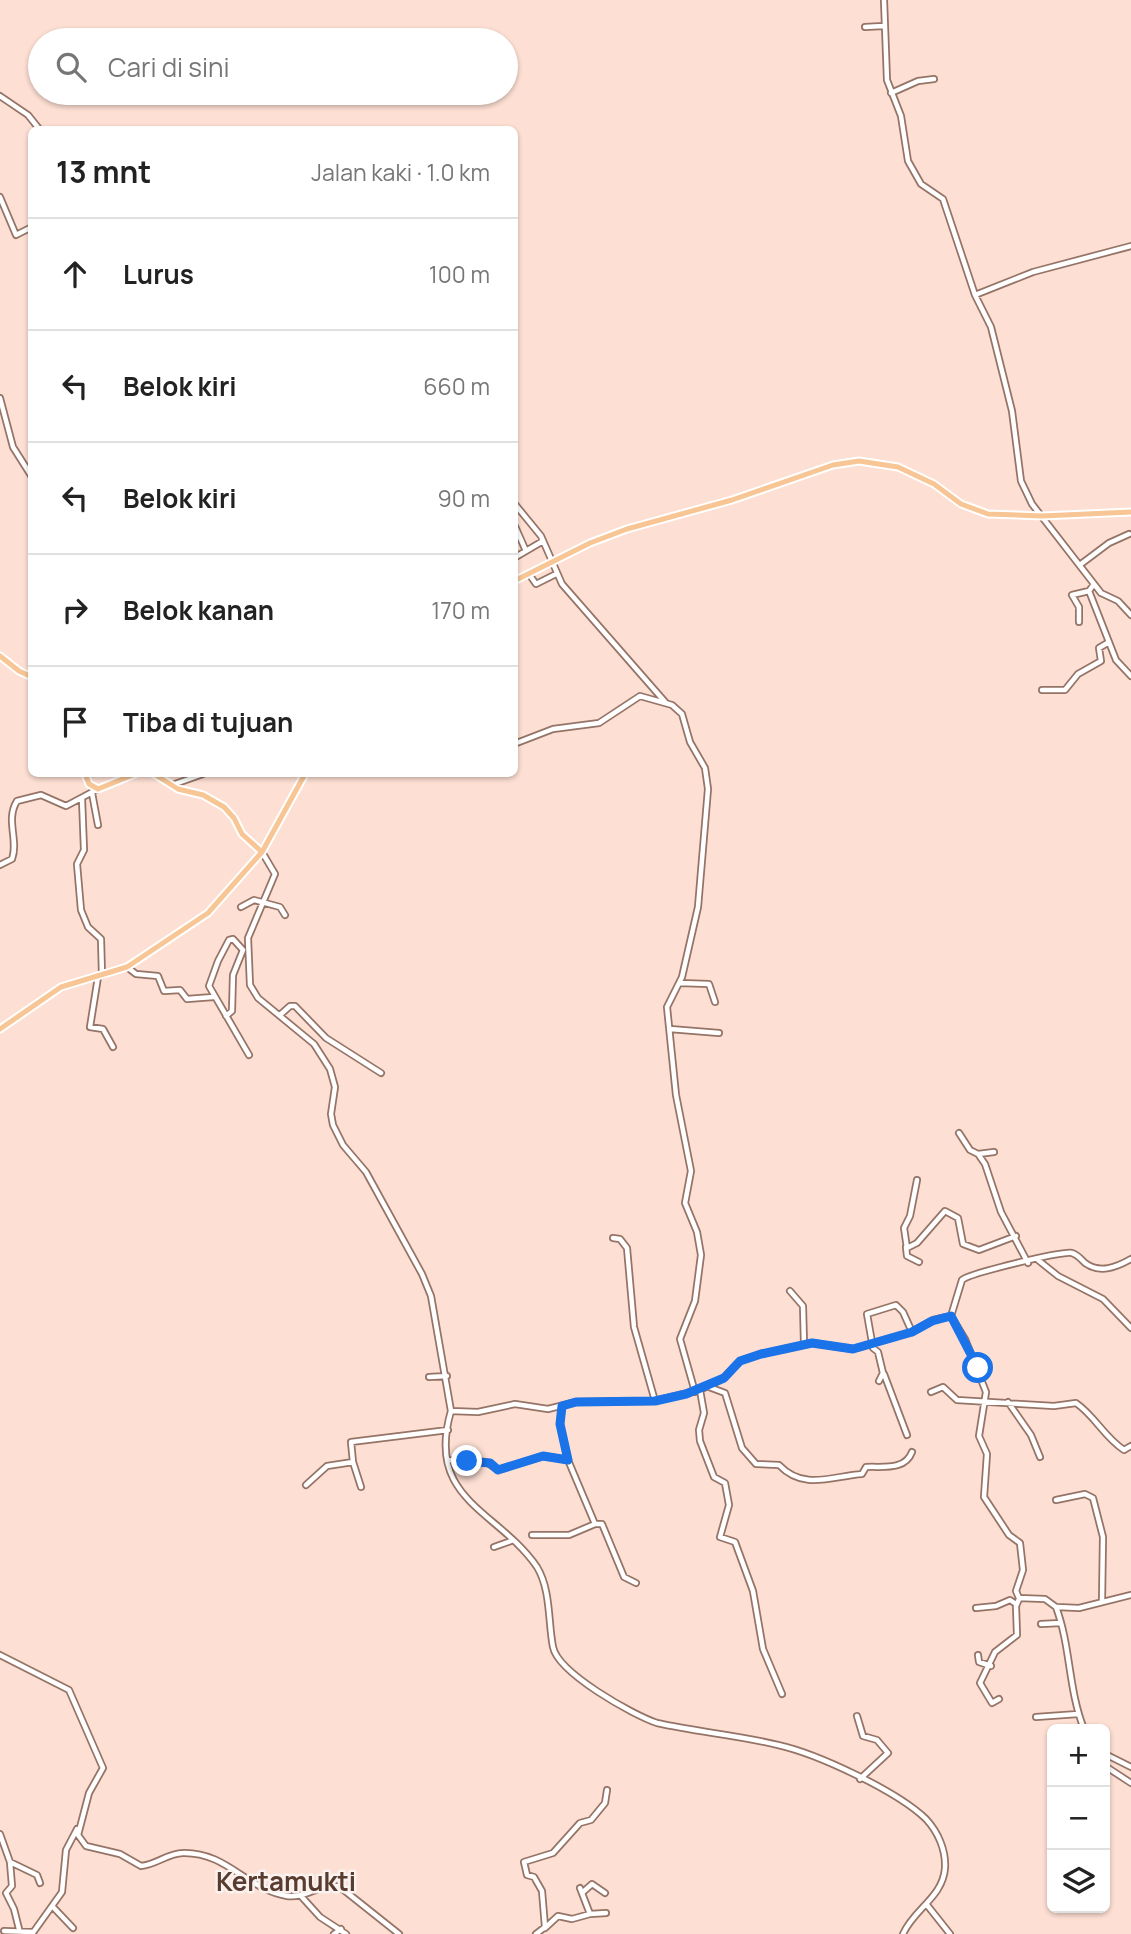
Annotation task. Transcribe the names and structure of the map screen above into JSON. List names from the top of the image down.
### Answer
{
  "districts": ["Kertamukti"],
  "page": {
    "search": "Cari di sini",
    "heading": ["13 mnt", "Jalan kaki · 1.0 km"],
    "list": [
      ["Lurus", "100 m"],
      ["Belok kiri", "660 m"],
      ["Belok kiri", "90 m"],
      ["Belok kanan", "170 m"],
      "Tiba di tujuan"
    ],
    "map_buttons": ["+", "−"]
  }
}
